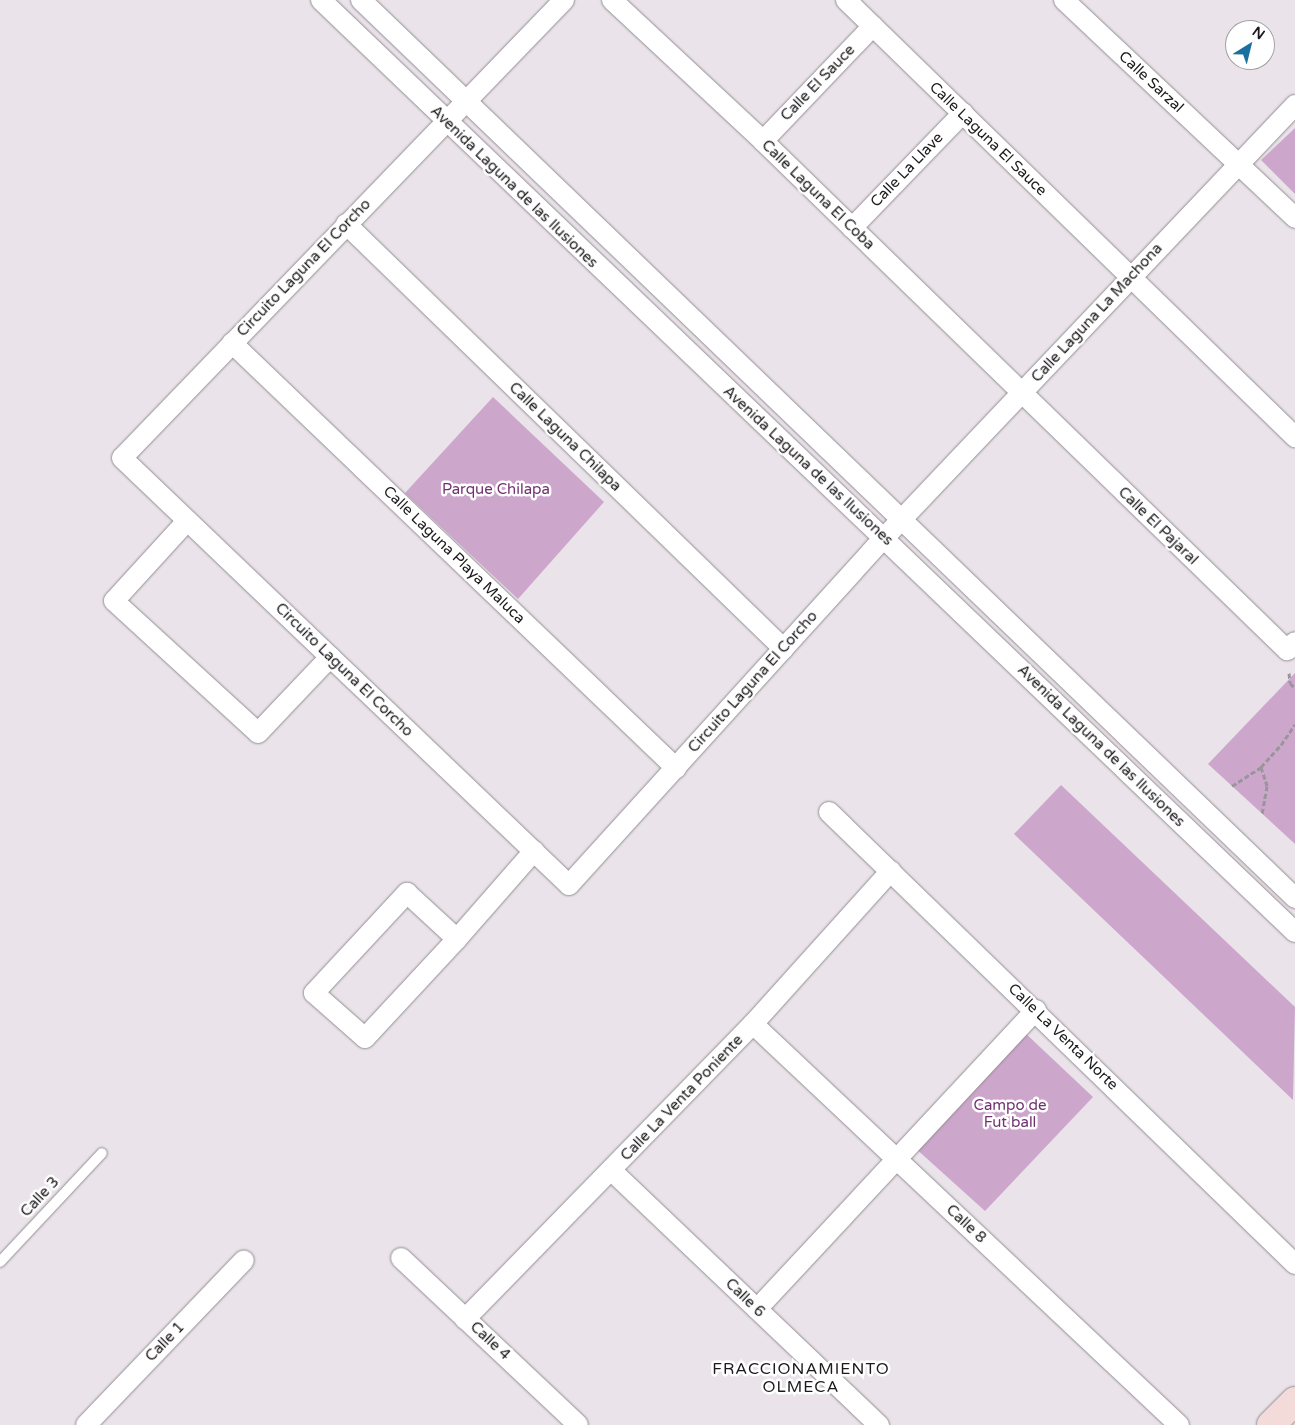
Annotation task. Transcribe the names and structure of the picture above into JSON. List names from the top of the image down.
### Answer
{
  "streets": {
    "street": [
      "Calle Sarzal",
      "Calle El Sauce",
      "Calle Laguna El Sauce",
      "Calle La Llave",
      "Avenida Laguna de las Ilusiones",
      "Calle Laguna El Coba",
      "Circuito Laguna El Corcho",
      "Calle Laguna La Machona",
      "Calle Laguna Chilapa",
      "Calle El Pajaral",
      "Calle Laguna Playa Maluca",
      "Calle La Venta Norte",
      "Calle La Venta Poniente",
      "Calle 8",
      "Calle 6",
      "Calle 4",
      "Calle 1"
    ],
    "lane": ["Calle 3"]
  },
  "crossings": [
    ["Calle Sarzal", "Calle Laguna La Machona"],
    ["Calle El Sauce", "Calle Laguna El Sauce"],
    ["Calle El Sauce", "Calle Laguna El Coba"],
    ["Calle Laguna El Sauce", "Calle La Llave"],
    ["Calle Laguna El Sauce", "Calle Laguna La Machona"],
    ["Calle La Llave", "Calle Laguna El Coba"],
    ["Avenida Laguna de las Ilusiones", "Circuito Laguna El Corcho"],
    ["Avenida Laguna de las Ilusiones", "Calle Laguna La Machona"],
    ["Calle Laguna El Coba", "Calle Laguna La Machona"],
    ["Calle Laguna El Coba", "Calle El Pajaral"],
    ["Circuito Laguna El Corcho", "Calle Laguna La Machona"],
    ["Circuito Laguna El Corcho", "Calle Laguna Chilapa"],
    ["Circuito Laguna El Corcho", "Calle Laguna Playa Maluca"],
    ["Calle Laguna La Machona", "Calle El Pajaral"],
    ["Calle La Venta Norte", "Calle La Venta Poniente"],
    ["Calle La Venta Poniente", "Calle 8"],
    ["Calle La Venta Poniente", "Calle 6"],
    ["Calle La Venta Poniente", "Calle 4"]
  ],
  "districts": ["FRACCIONAMIENTO OLMECA"],
  "parks": ["Parque Chilapa", "Campo de Fut ball"],
  "north": "top right"
}
